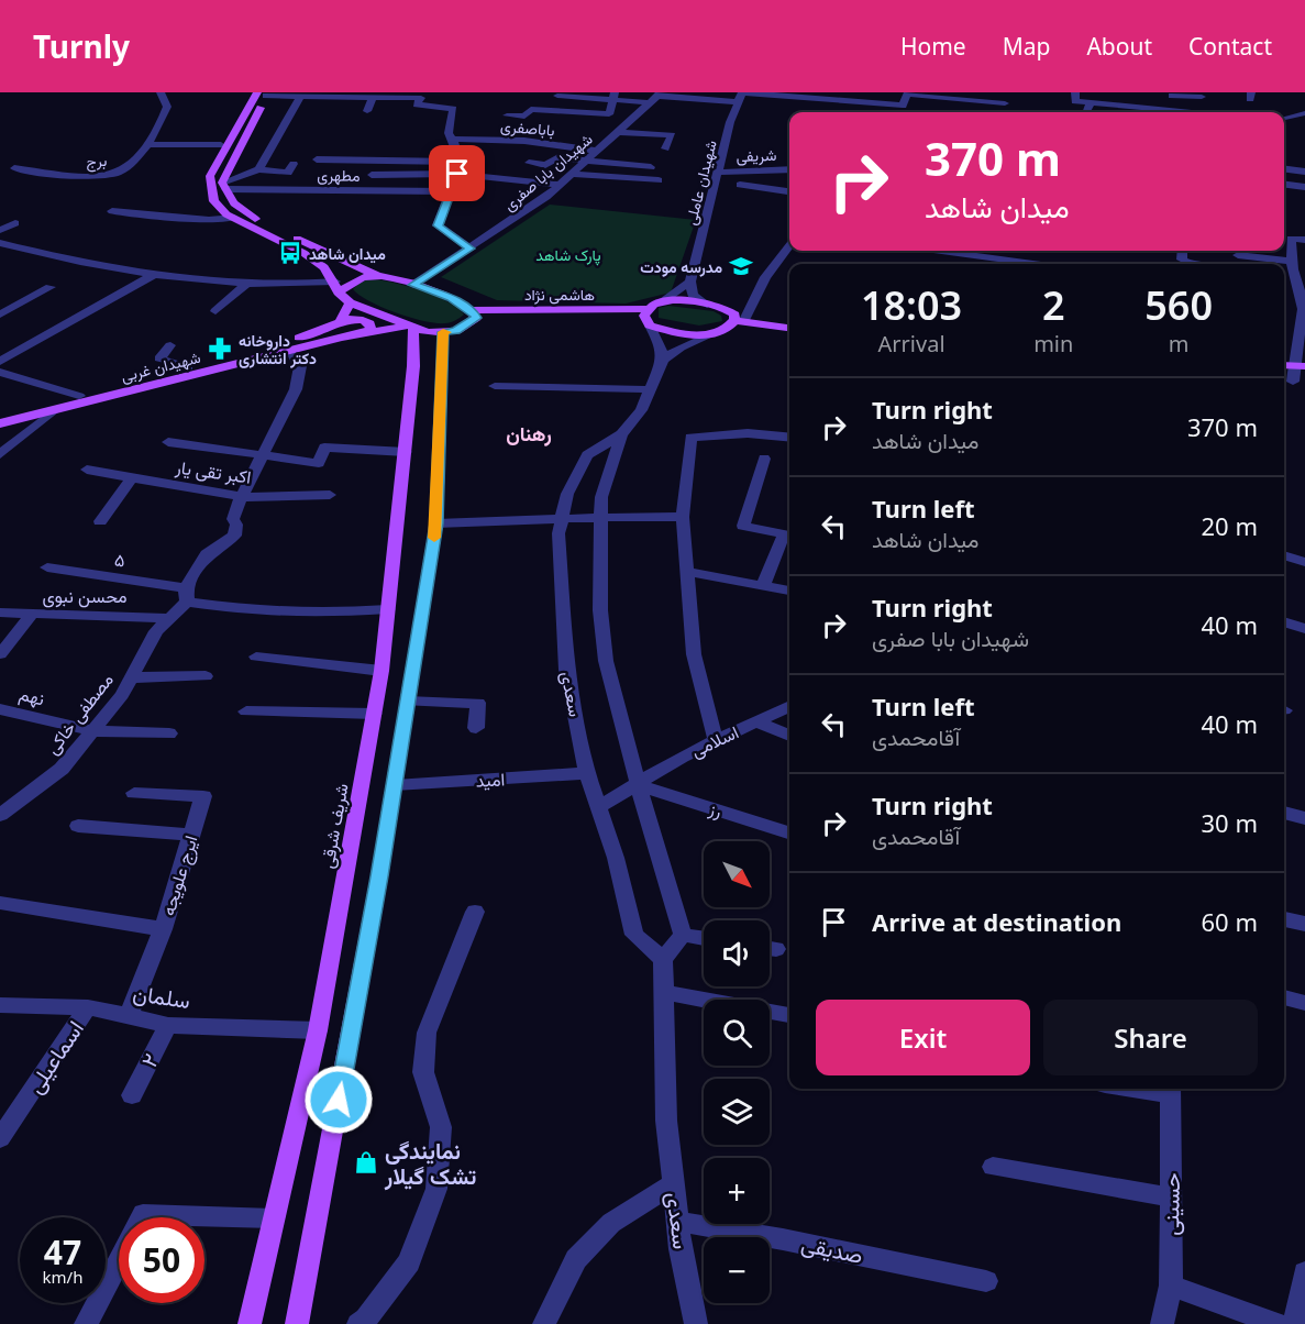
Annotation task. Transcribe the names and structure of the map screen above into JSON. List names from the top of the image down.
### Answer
{
  "streets": {
    "main road": ["هاشمی نژاد", "شهیدان غربی", "شریف شرقی"],
    "street": [
      "باباصفری",
      "شریفی",
      "برج",
      "شهیدان بابا صفری",
      "مطهری",
      "شهیدان عاملی",
      "اکبر تقی یار",
      "۵",
      "محسن نبوی",
      "سعدی",
      "نهم",
      "مصطفی خاکی",
      "اسلامی",
      "امید",
      "رز",
      "ایرج علویجه",
      "سلمان",
      "اسماعیلی",
      "۲",
      "حسینی",
      "صدیقی"
    ]
  },
  "crossings": [
    ["باباصفری", "شهیدان بابا صفری"],
    ["شریفی", "شهیدان عاملی"],
    ["شهیدان غربی", "مصطفی خاکی"],
    ["شهیدان غربی", "شریف شرقی"],
    ["اکبر تقی یار", "مصطفی خاکی"],
    ["۵", "مصطفی خاکی"],
    ["۵", "شریف شرقی"],
    ["محسن نبوی", "مصطفی خاکی"],
    ["سعدی", "اسلامی"],
    ["سعدی", "امید"],
    ["سعدی", "رز"],
    ["سعدی", "صدیقی"],
    ["نهم", "مصطفی خاکی"],
    ["اسلامی", "رز"],
    ["شریف شرقی", "سلمان"],
    ["ایرج علویجه", "سلمان"],
    ["سلمان", "اسماعیلی"],
    ["سلمان", "۲"]
  ],
  "districts": ["رهنان"],
  "parks": ["پارک شاهد"],
  "places": {
    "bus stop": ["میدان شاهد"],
    "school or university": ["مدرسه مودت"],
    "pharmacy": ["داروخانه دکتر انتشاری"],
    "shop": ["نمایندگی تشک گیلار"]
  },
  "north": "bottom right",
  "page": {
    "header": "Turnly",
    "nav": [
      "Home",
      "Map",
      "About",
      "Contact"
    ],
    "turn": ["370 m", "میدان شاهد"],
    "eta": [
      "18:03",
      "Arrival",
      "2",
      "min",
      "560",
      "m"
    ],
    "list": [
      {
        "name": "Turn right",
        "note": "میدان شاهد",
        "value": "370 m"
      },
      {
        "name": "Turn left",
        "note": "میدان شاهد",
        "value": "20 m"
      },
      {
        "name": "Turn right",
        "note": "شهیدان بابا صفری",
        "value": "40 m"
      },
      {
        "name": "Turn left",
        "note": "آقامحمدی",
        "value": "40 m"
      },
      {
        "name": "Turn right",
        "note": "آقامحمدی",
        "value": "30 m"
      },
      {
        "name": "Arrive at destination",
        "value": "60 m"
      }
    ],
    "map_buttons": ["+", "−"],
    "buttons": ["Exit", "Share"],
    "speed": "47 km/h",
    "limit": "50"
  }
}
